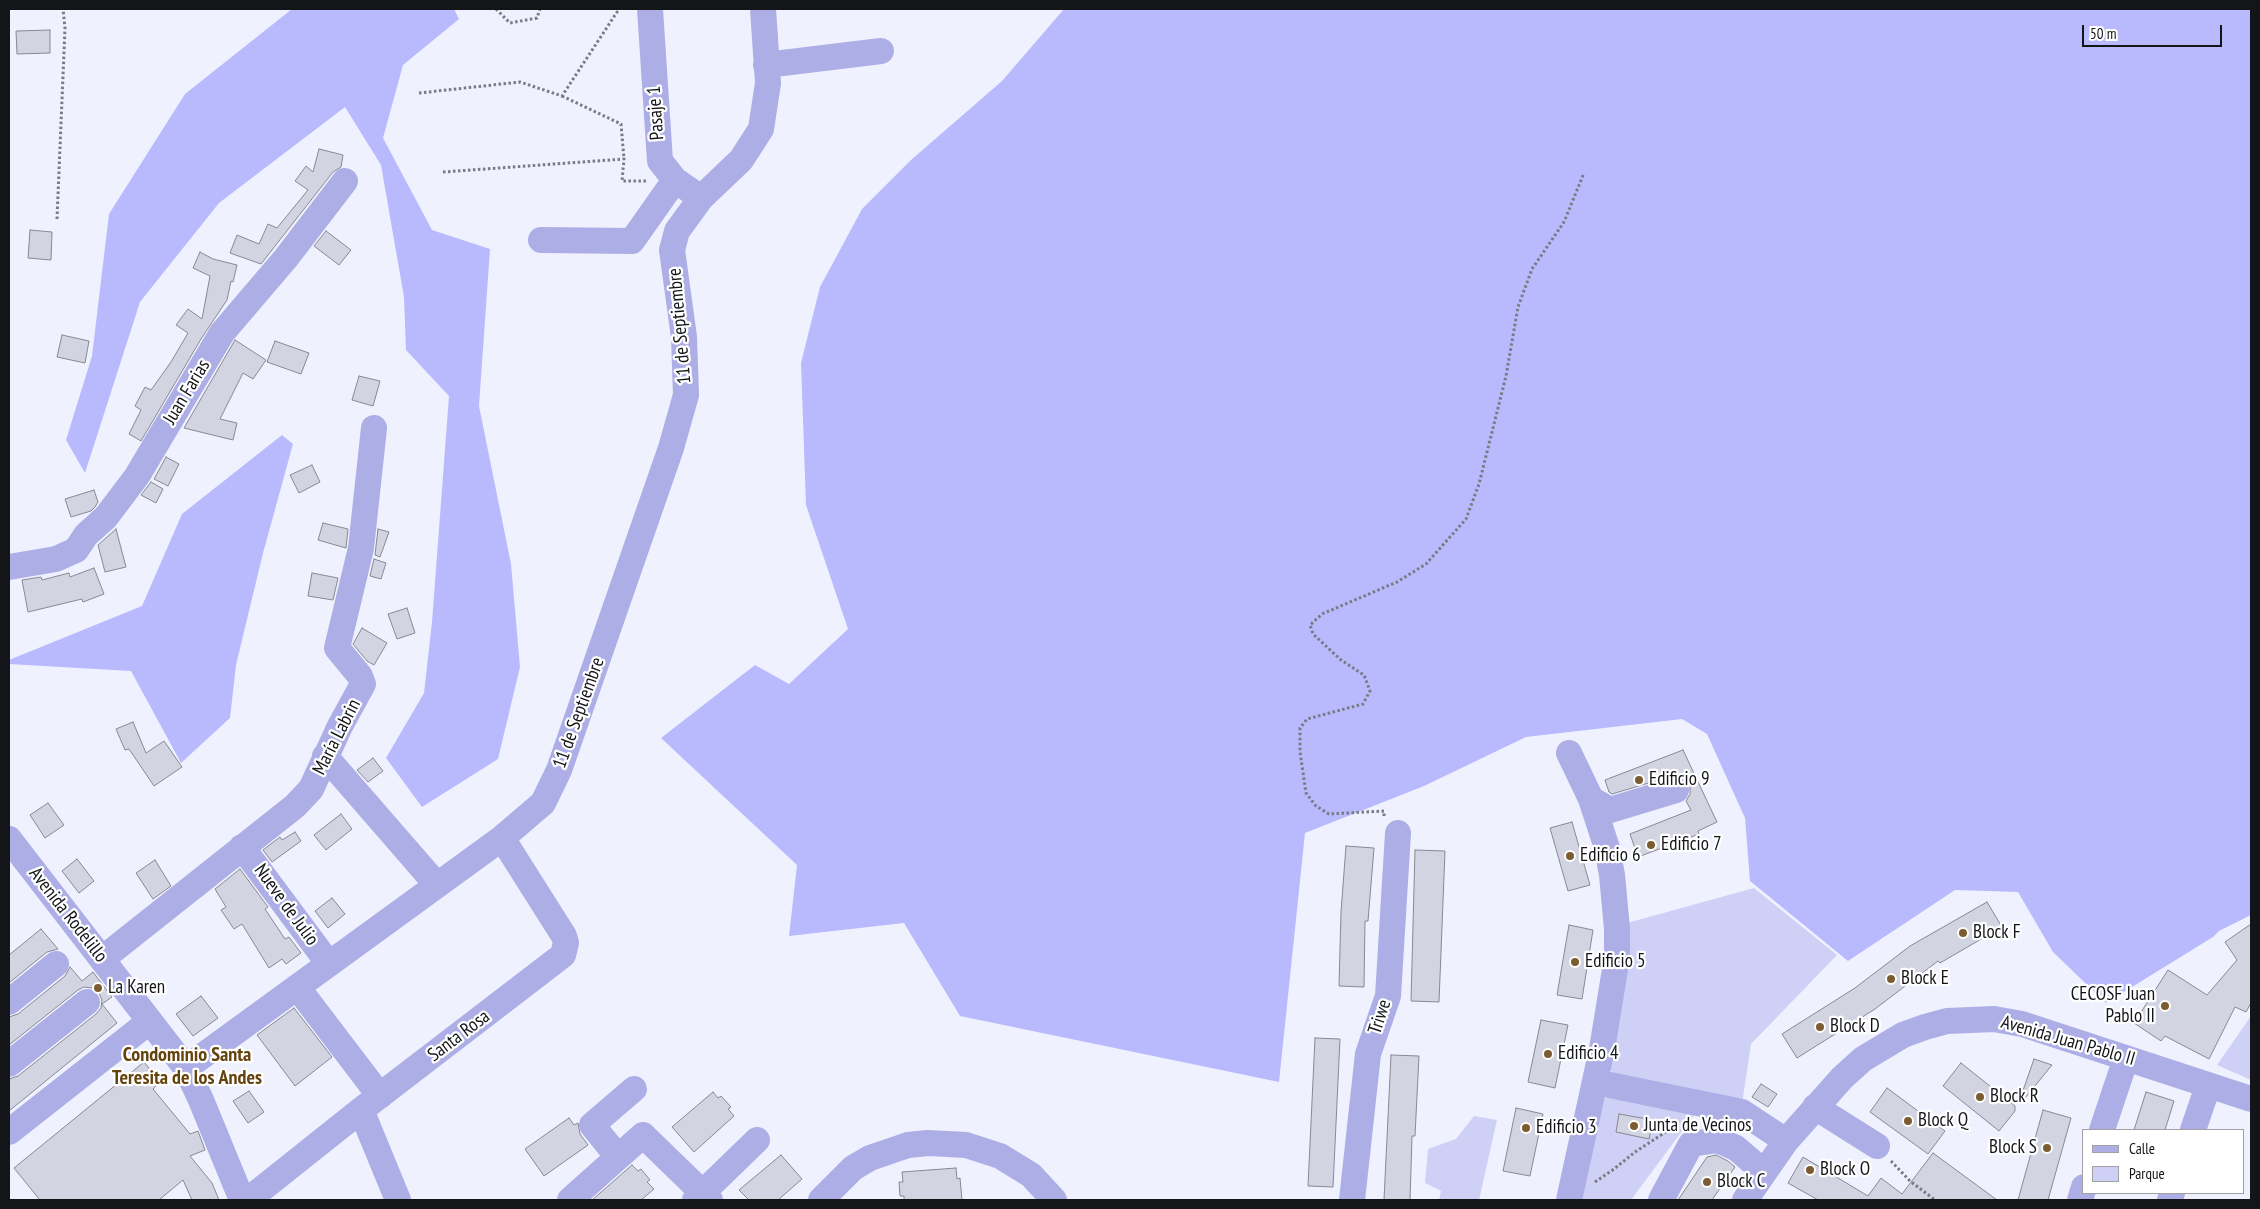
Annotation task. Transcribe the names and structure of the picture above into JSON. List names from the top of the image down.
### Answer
{
  "streets": {
    "street": [
      "Pasaje 1",
      "11 de Septiembre",
      "Juan Farias",
      "María Labrin",
      "Nueve de Julio",
      "Avenida Rodelillo",
      "Triwe",
      "Santa Rosa",
      "Avenida Juan Pablo II"
    ]
  },
  "crossings": [
    ["Pasaje 1", "11 de Septiembre"],
    ["11 de Septiembre", "Nueve de Julio"],
    ["11 de Septiembre", "Avenida Rodelillo"],
    ["11 de Septiembre", "Santa Rosa"],
    ["María Labrin", "Nueve de Julio"],
    ["María Labrin", "Avenida Rodelillo"]
  ],
  "districts": ["Condominio Santa Teresita de los Andes"],
  "places": [
    "Edificio 9",
    "Edificio 7",
    "Edificio 6",
    "Block F",
    "Edificio 5",
    "Block E",
    "La Karen",
    "CECOSF Juan Pablo II",
    "Block D",
    "Edificio 4",
    "Block R",
    "Block Q",
    "Junta de Vecinos",
    "Edificio 3",
    "Block S",
    "Block O",
    "Block C"
  ],
  "legend": ["Calle", "Parque"],
  "scale_bar": "50 m"
}
